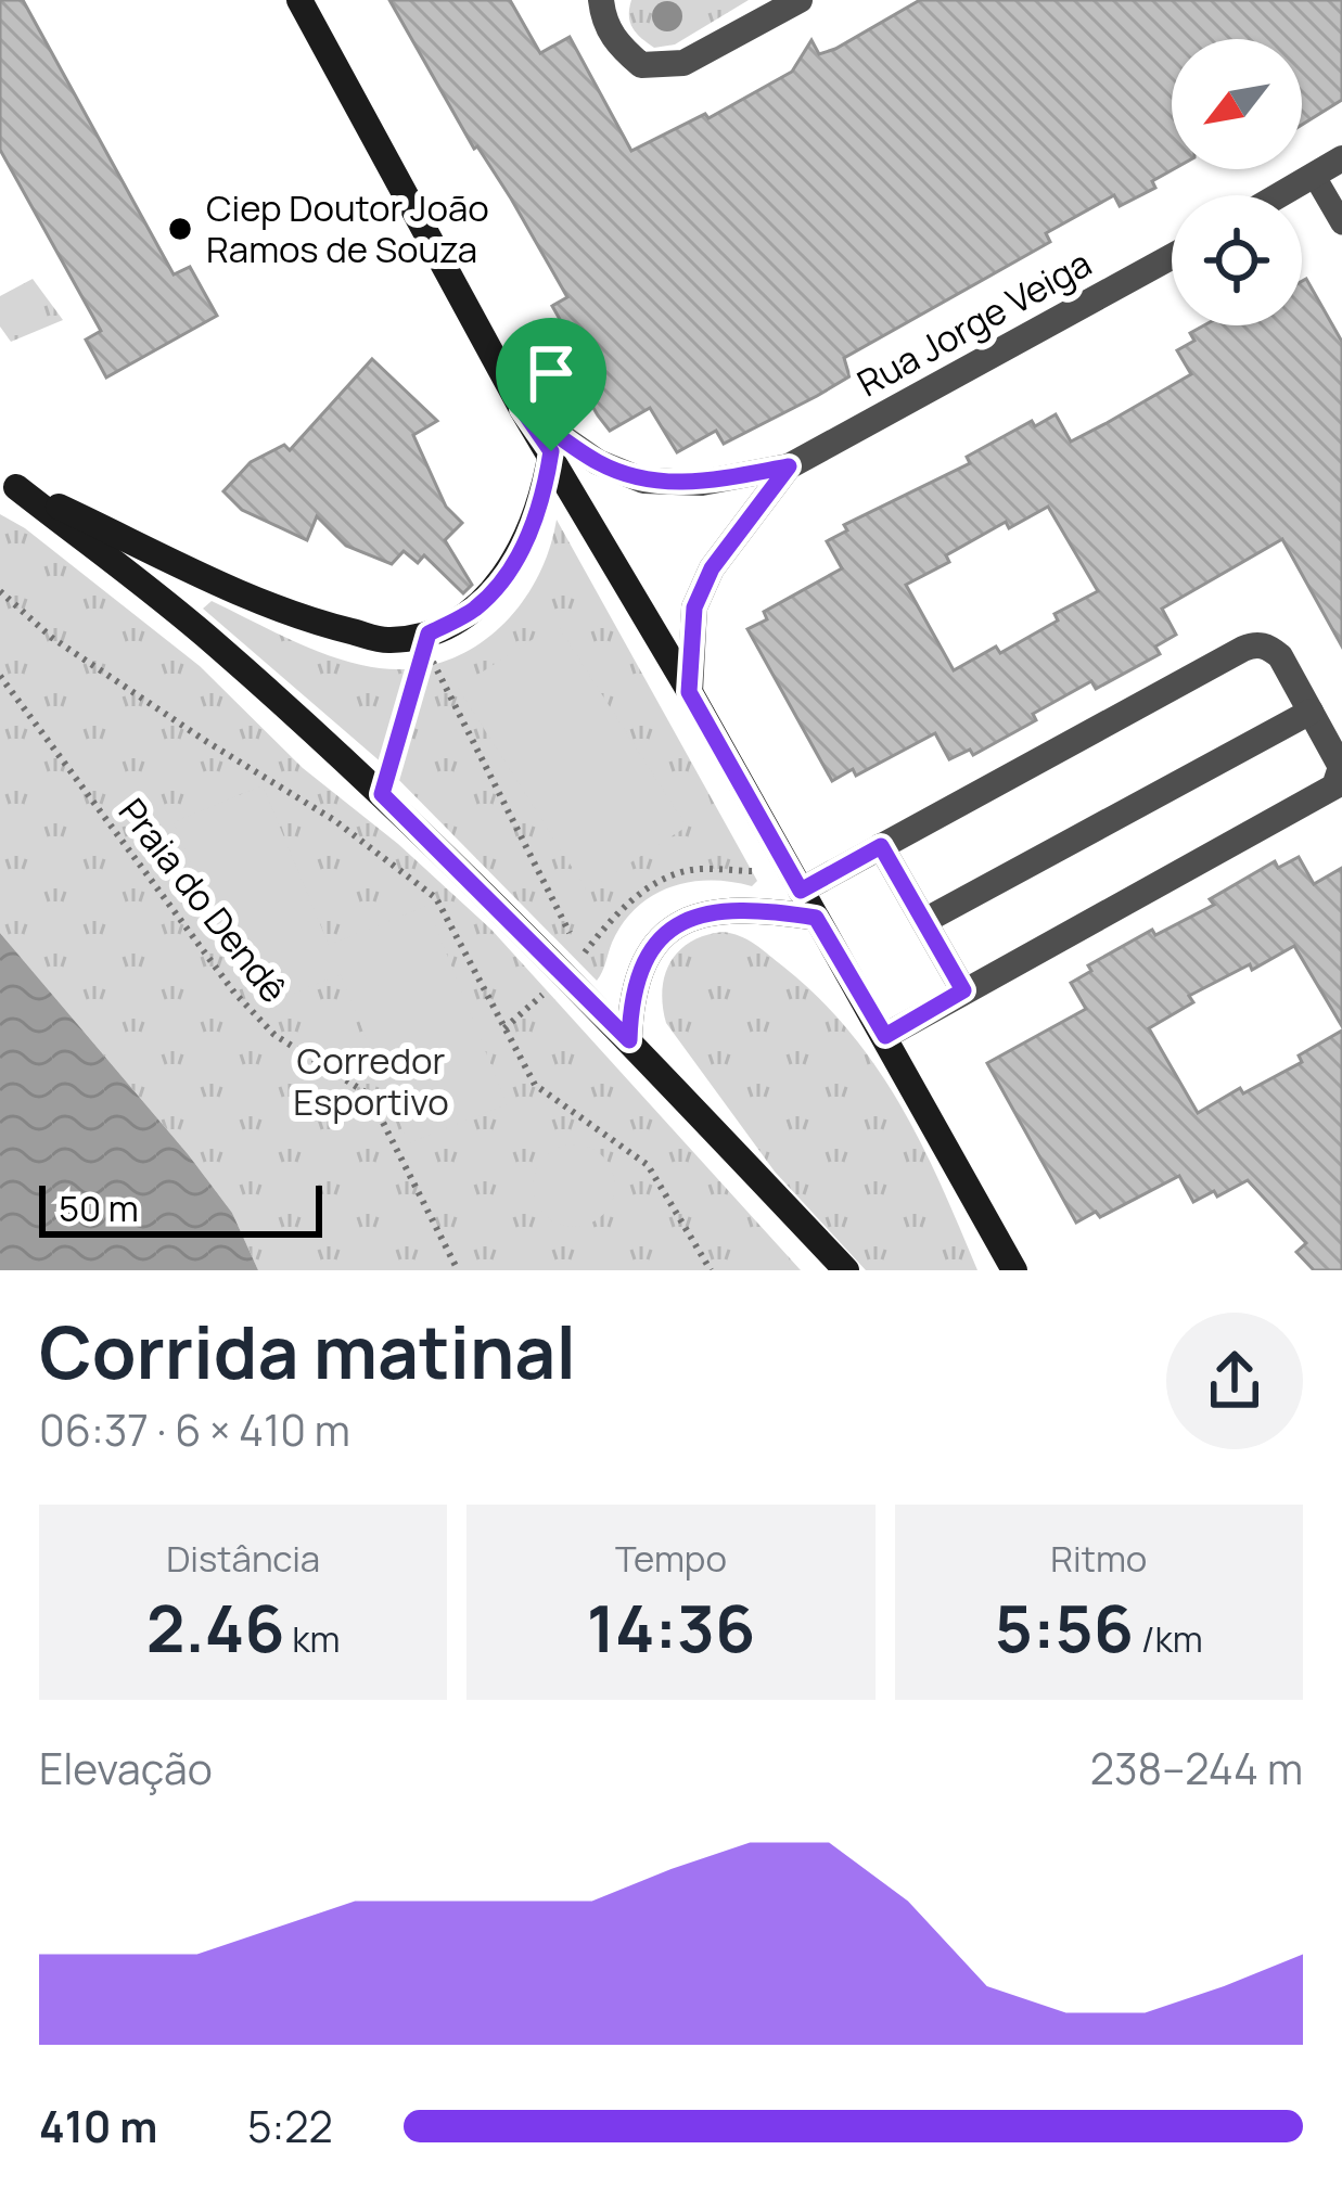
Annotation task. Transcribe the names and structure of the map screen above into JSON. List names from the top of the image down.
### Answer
{
  "streets": {
    "street": ["Rua Jorge Veiga"],
    "path": ["Praia do Dendê"]
  },
  "parks": ["Corredor Esportivo"],
  "places": ["Ciep Doutor João Ramos de Souza"],
  "scale_bar": "50 m",
  "north": "bottom left",
  "page": {
    "scale": "50 m",
    "heading": ["Corrida matinal", "06:37 · 6 × 410 m"],
    "stats": [
      ["Distância", "2.46 km"],
      ["Tempo", "14:36"],
      ["Ritmo", "5:56 /km"]
    ],
    "chart": ["Elevação", "238–244 m"],
    "list": [
      {
        "name": "410 m",
        "note": "5:22"
      }
    ]
  }
}
